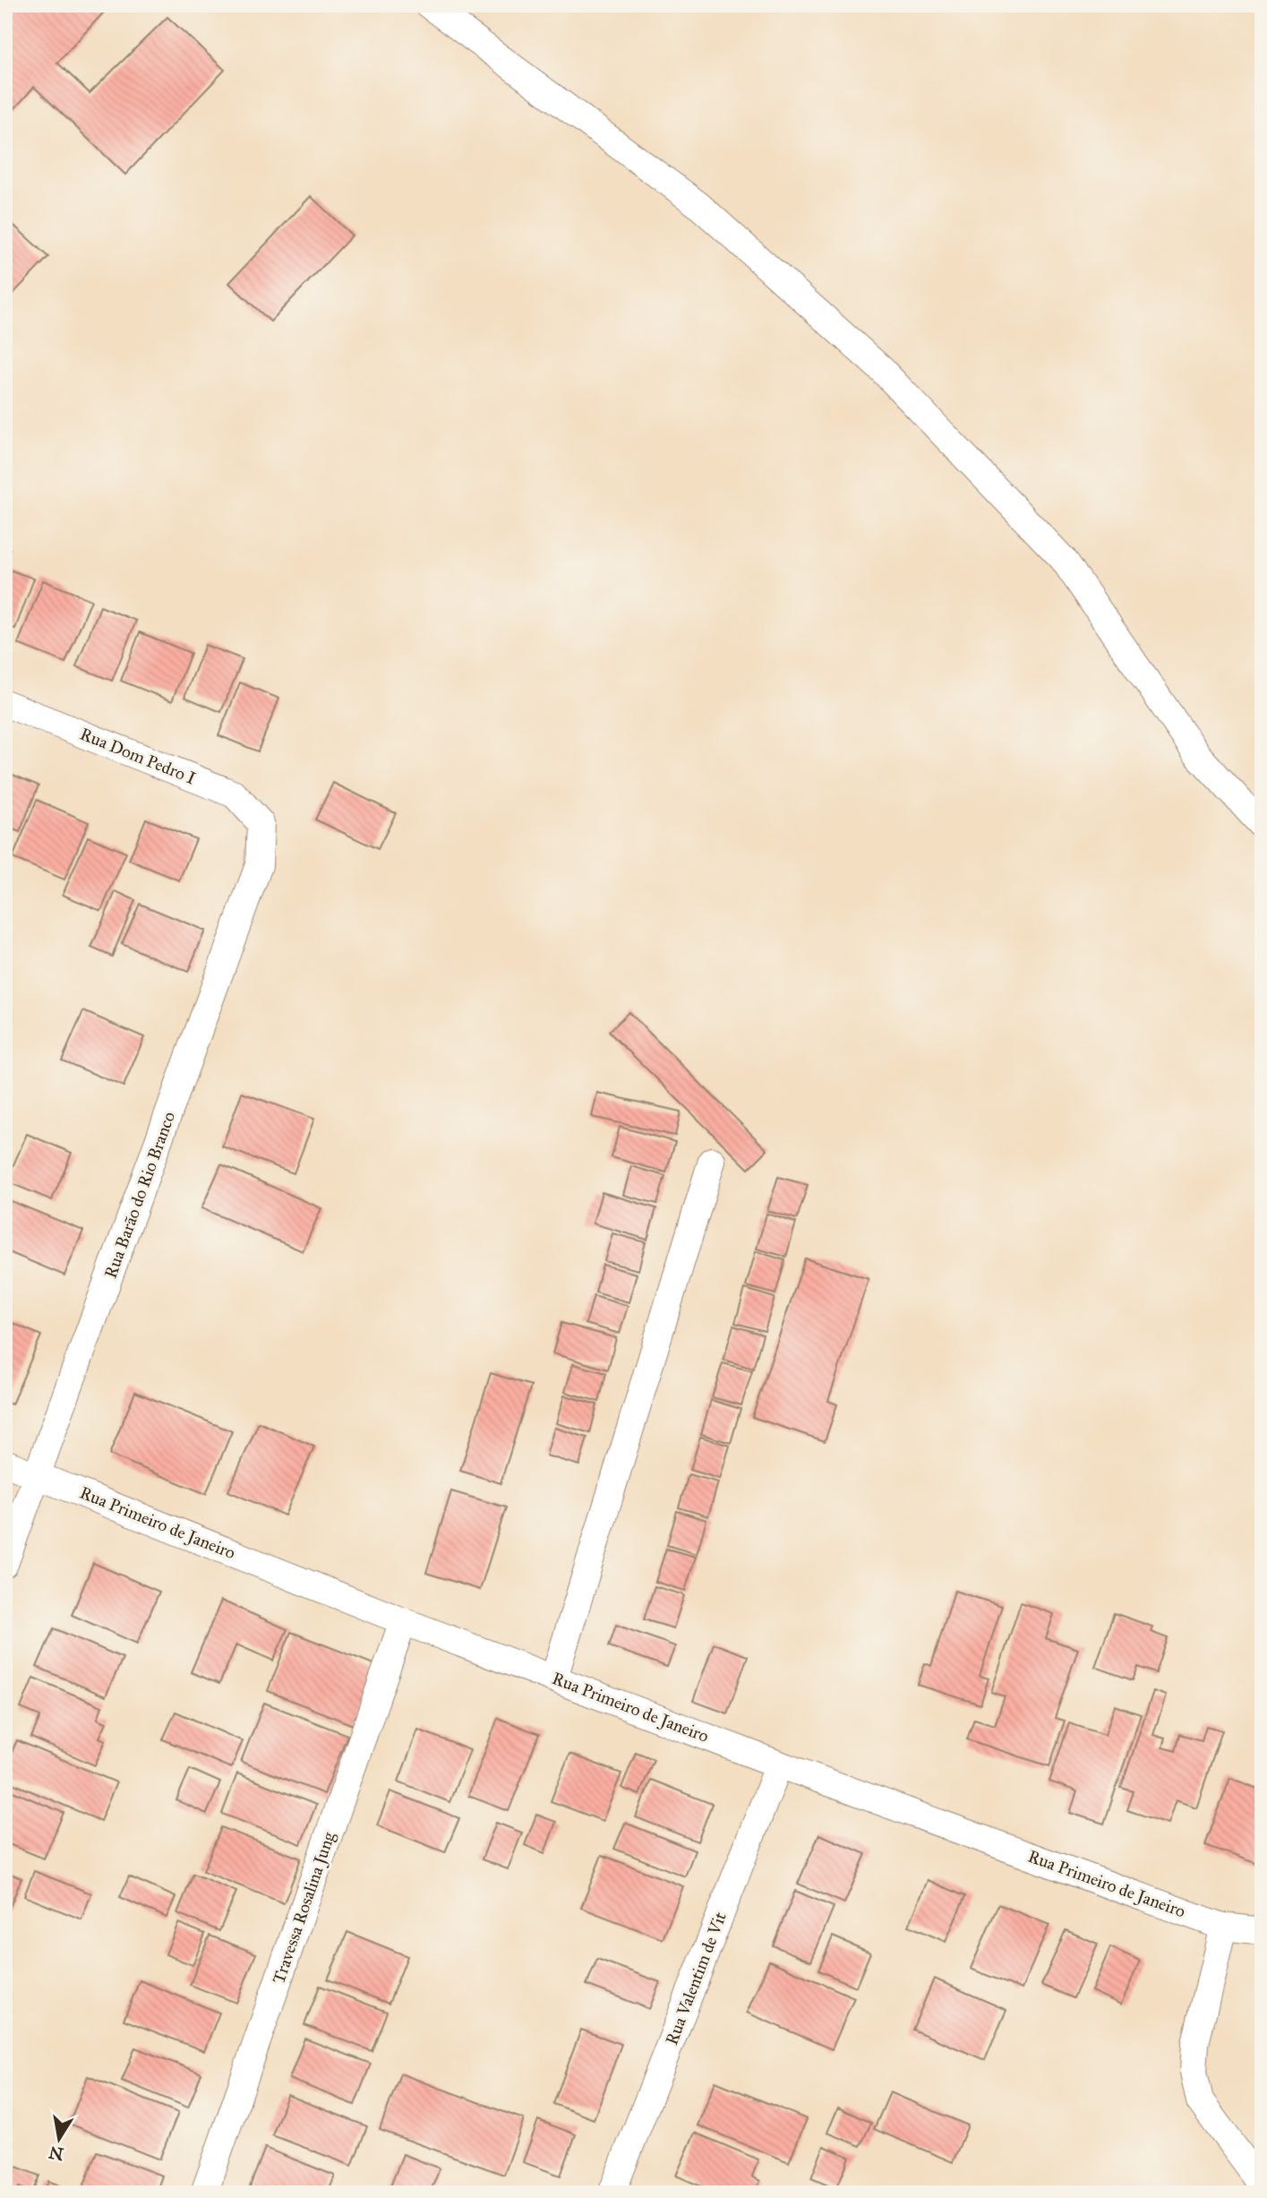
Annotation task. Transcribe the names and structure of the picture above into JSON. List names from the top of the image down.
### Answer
{
  "streets": {
    "street": [
      "Rua Dom Pedro I",
      "Rua Barão do Rio Branco",
      "Rua Primeiro de Janeiro",
      "Travessa Rosalina Jung",
      "Rua Valentim de Vit"
    ]
  },
  "crossings": [
    ["Rua Dom Pedro I", "Rua Barão do Rio Branco"],
    ["Rua Barão do Rio Branco", "Rua Primeiro de Janeiro"],
    ["Rua Primeiro de Janeiro", "Travessa Rosalina Jung"],
    ["Rua Primeiro de Janeiro", "Rua Valentim de Vit"]
  ],
  "north": "bottom"
}
